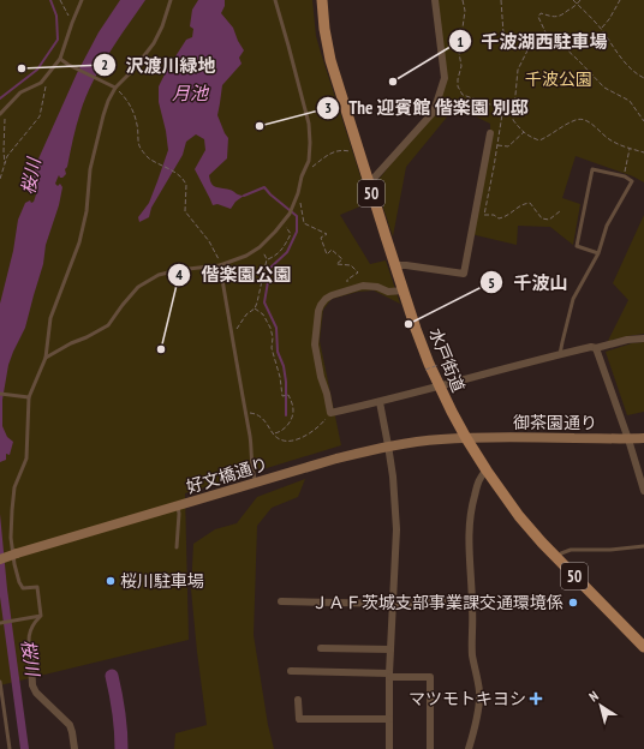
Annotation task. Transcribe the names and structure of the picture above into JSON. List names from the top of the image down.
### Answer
{
  "streets": {
    "main road": ["50", "水戸街道"],
    "street": ["御茶園通り", "好文橋通り"]
  },
  "crossings": [
    ["水戸街道", "御茶園通り"],
    ["水戸街道", "好文橋通り"],
    ["御茶園通り", "好文橋通り"]
  ],
  "water": ["月池", "桜川"],
  "parks": ["千波公園"],
  "places": {
    "other": [
      "沢渡川緑地",
      "千波湖西駐車場",
      "The 迎賓館 偕楽園 別邸",
      "千波山",
      "偕楽園公園",
      "桜川駐車場",
      "ＪＡＦ茨城支部事業課交通環境係"
    ],
    "health": ["マツモトキヨシ"]
  },
  "north": "top left"
}
